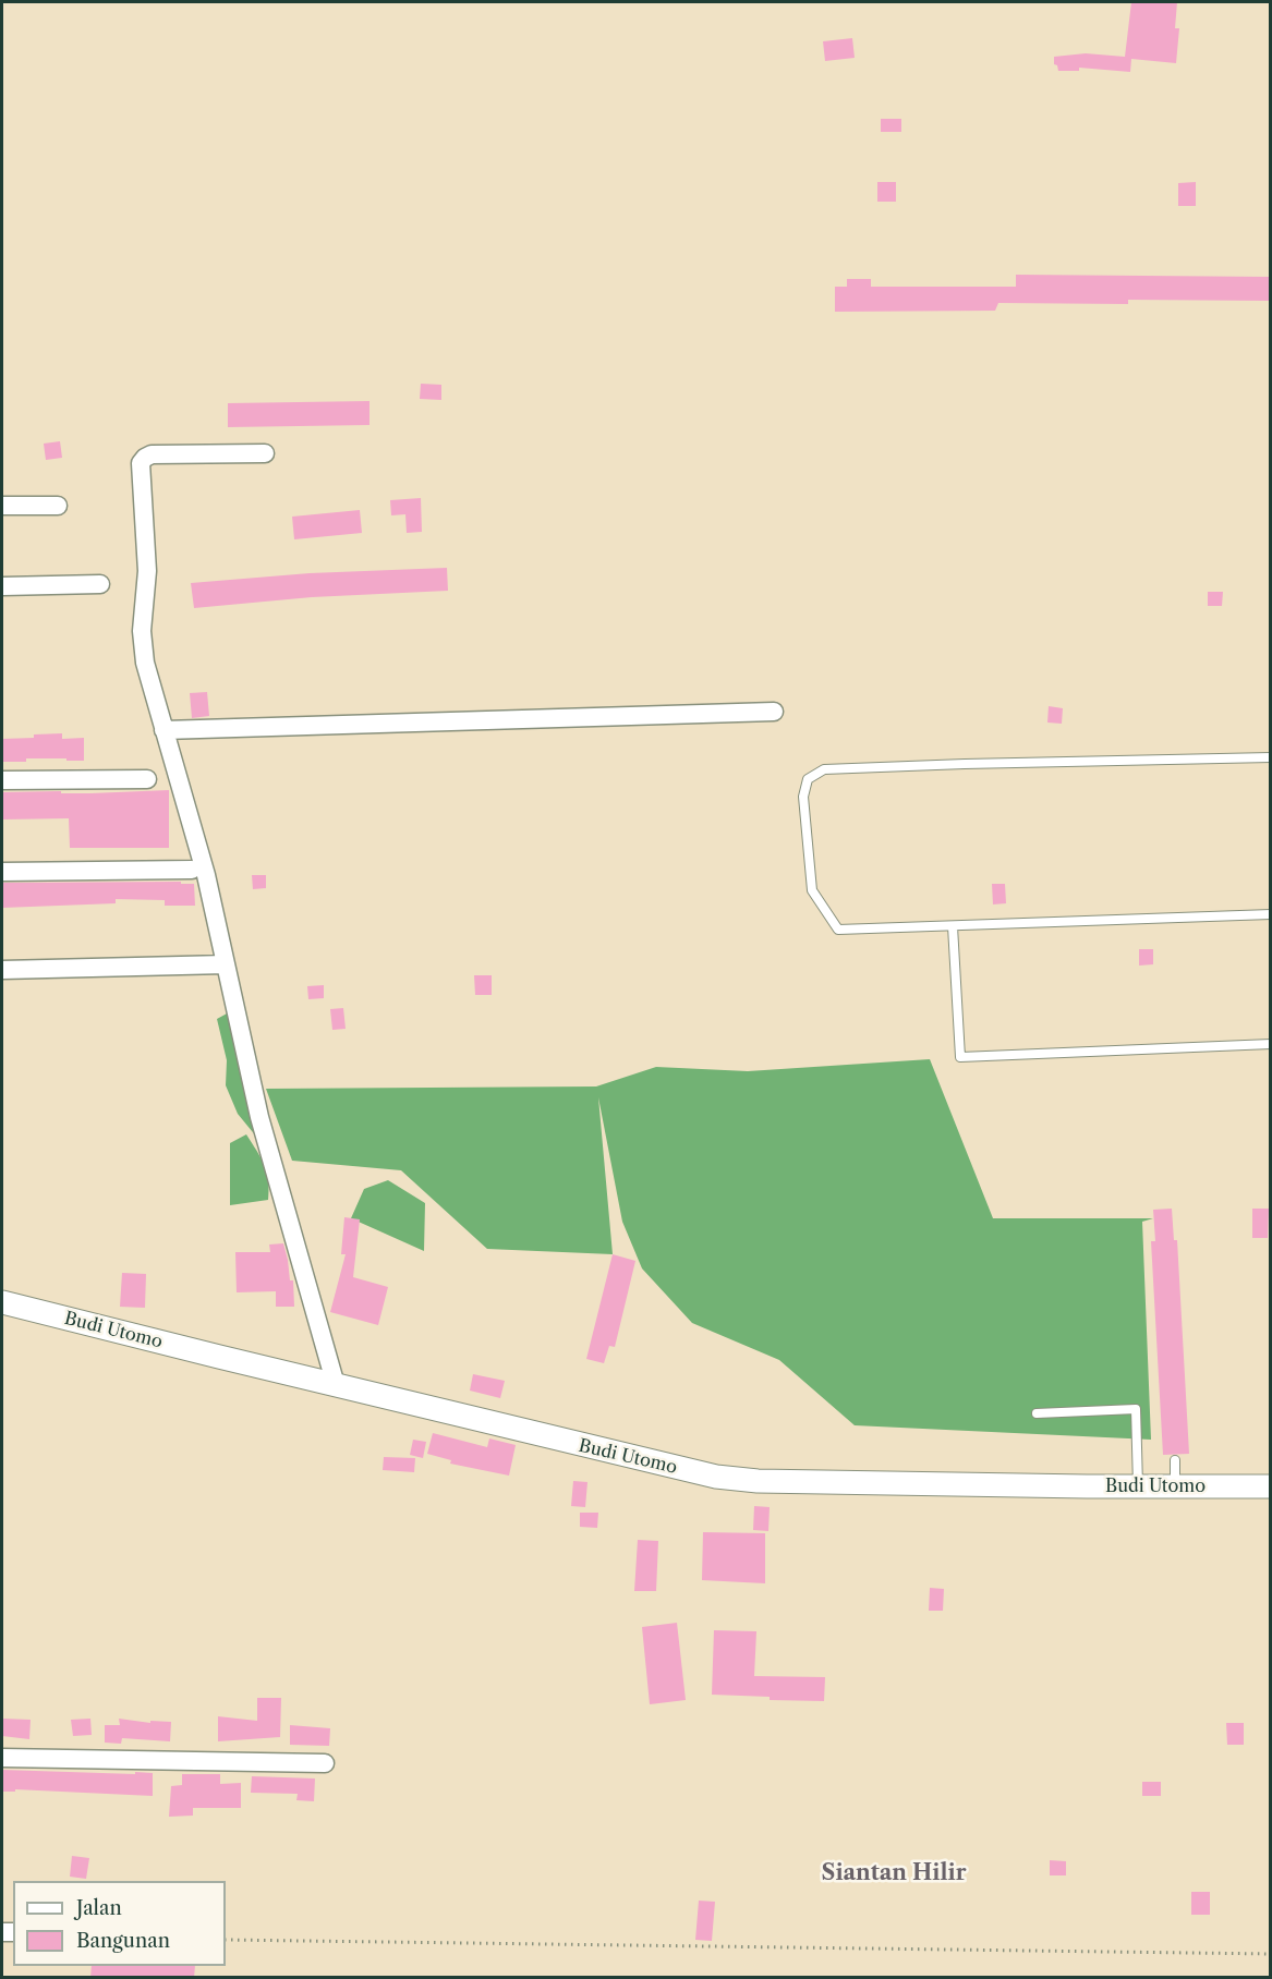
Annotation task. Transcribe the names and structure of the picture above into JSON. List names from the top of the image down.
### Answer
{
  "streets": {
    "street": ["Budi Utomo"]
  },
  "districts": ["Siantan Hilir"],
  "legend": ["Jalan", "Bangunan"]
}
